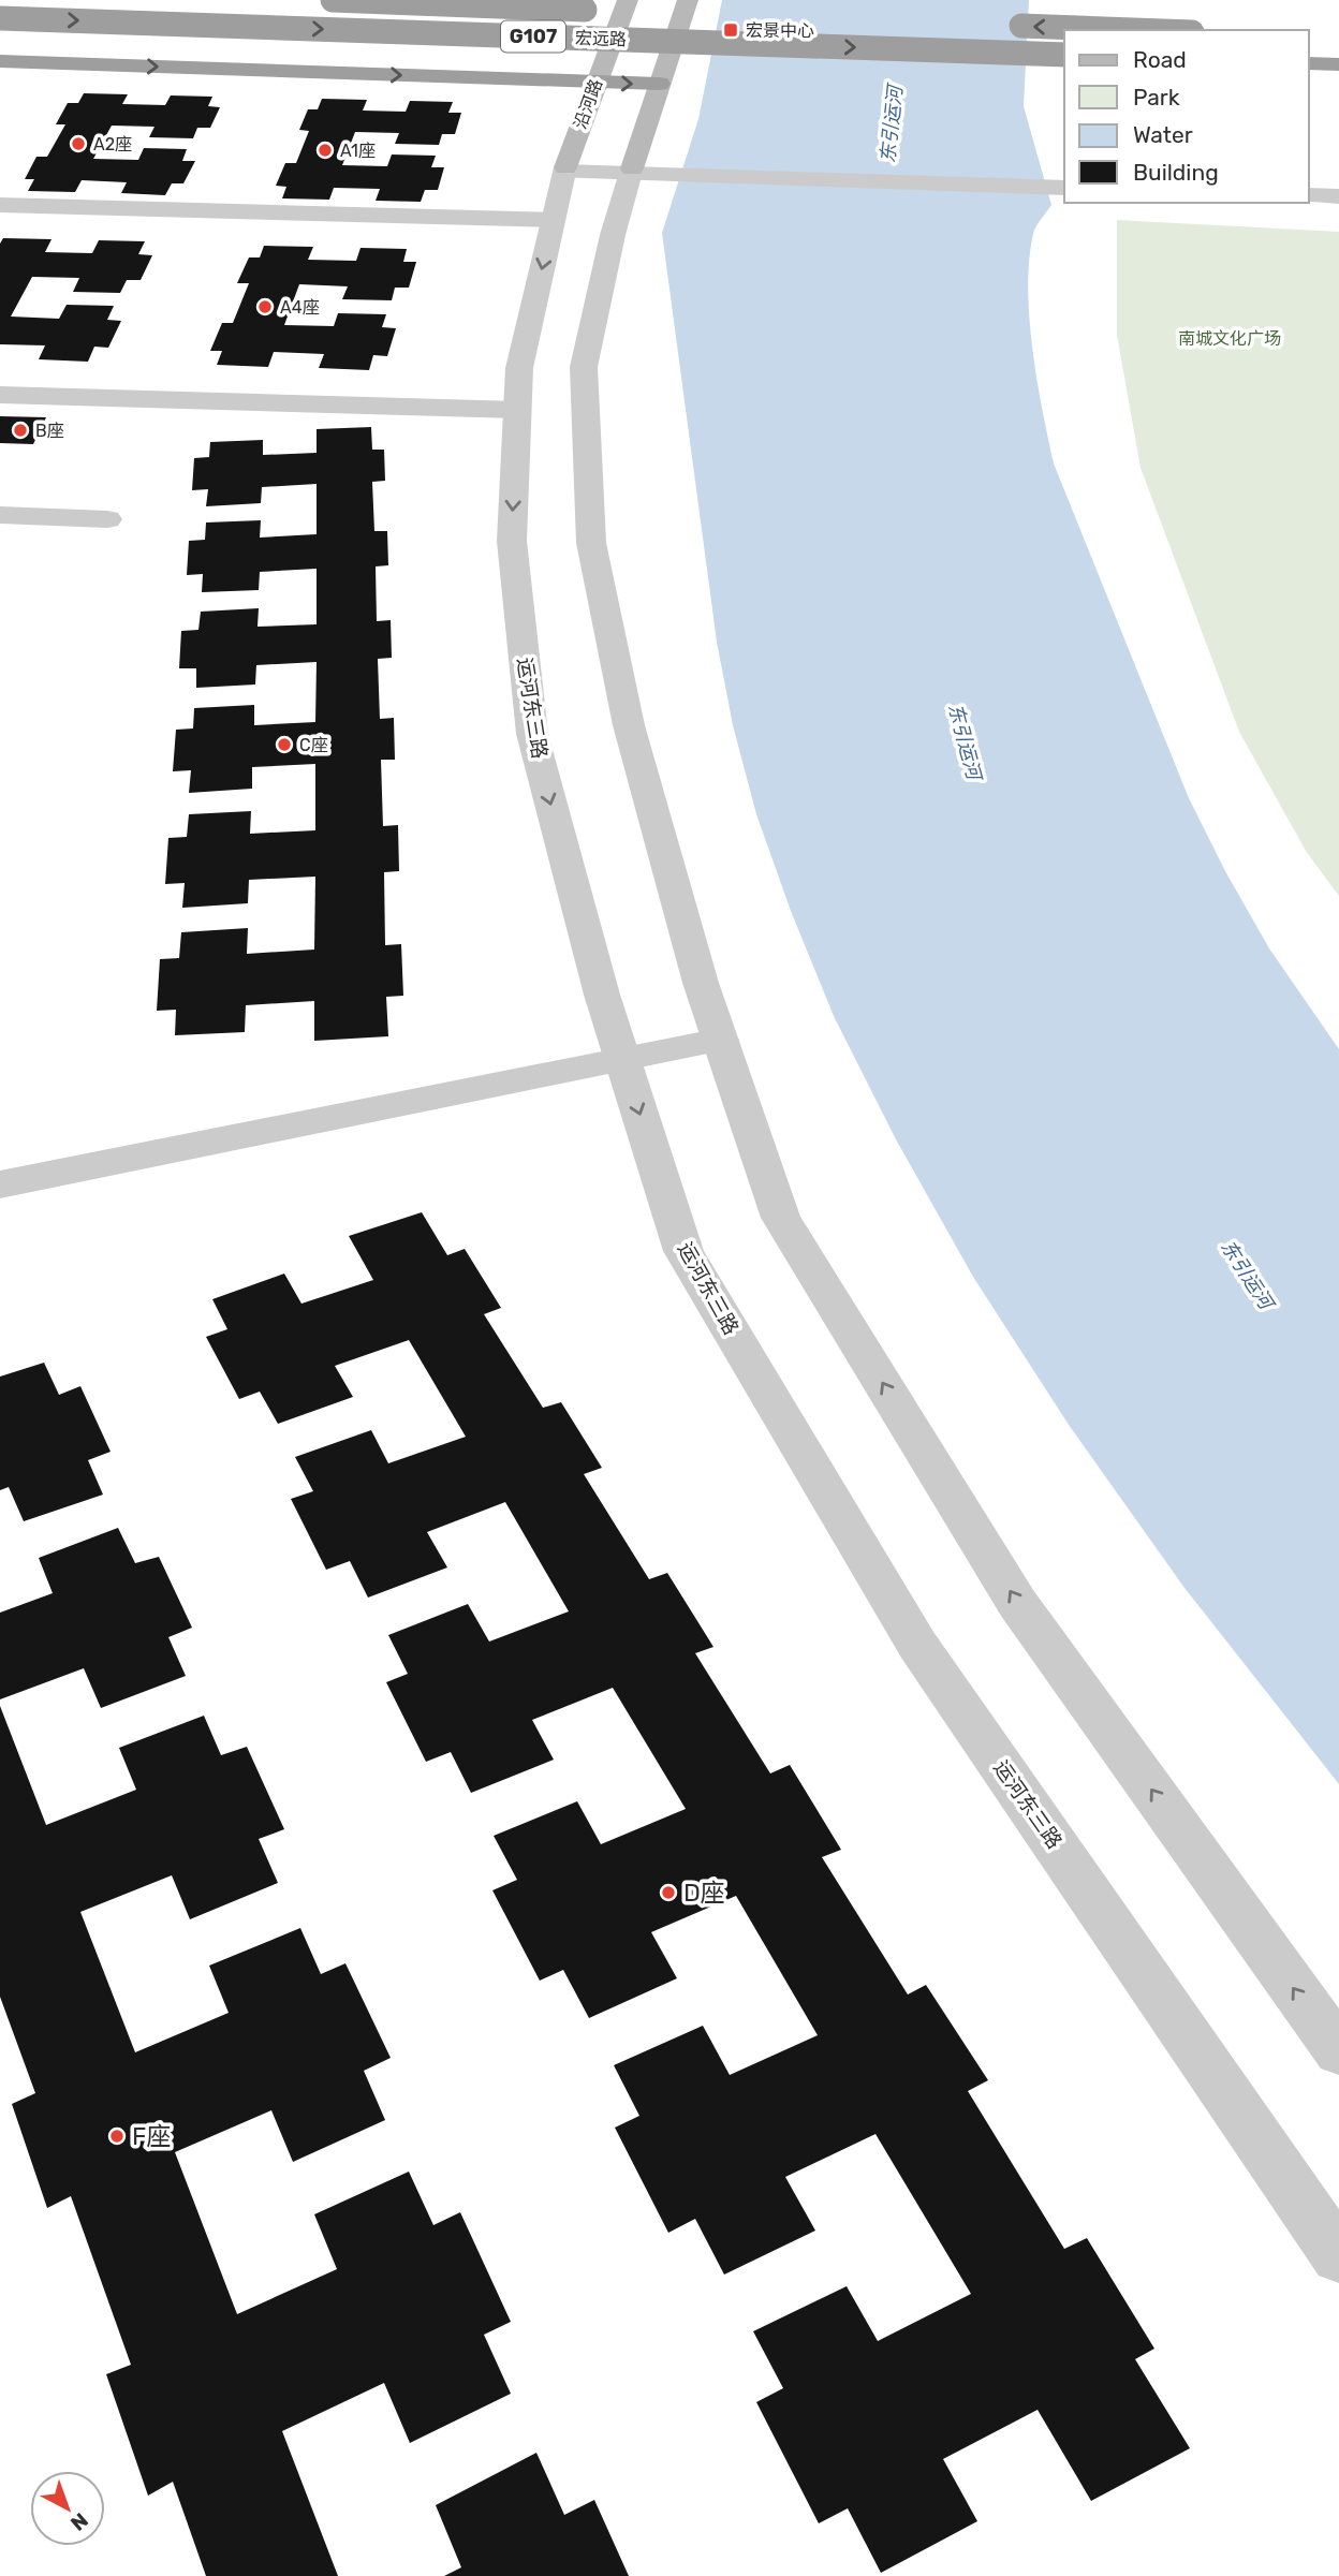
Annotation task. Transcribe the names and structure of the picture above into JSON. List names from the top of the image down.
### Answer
{
  "streets": {
    "highway": ["G107", "宏远路"],
    "main road": ["沿河路"],
    "street": ["运河东三路"]
  },
  "crossings": [
    ["宏远路", "沿河路"],
    ["沿河路", "运河东三路"]
  ],
  "water": ["东引运河"],
  "parks": ["南城文化广场"],
  "places": {
    "transit": ["宏景中心"],
    "other": [
      "A2座",
      "A1座",
      "A4座",
      "B座",
      "C座",
      "D座",
      "F座"
    ]
  },
  "legend": [
    "Road",
    "Park",
    "Water",
    "Building"
  ],
  "north": "bottom right"
}
